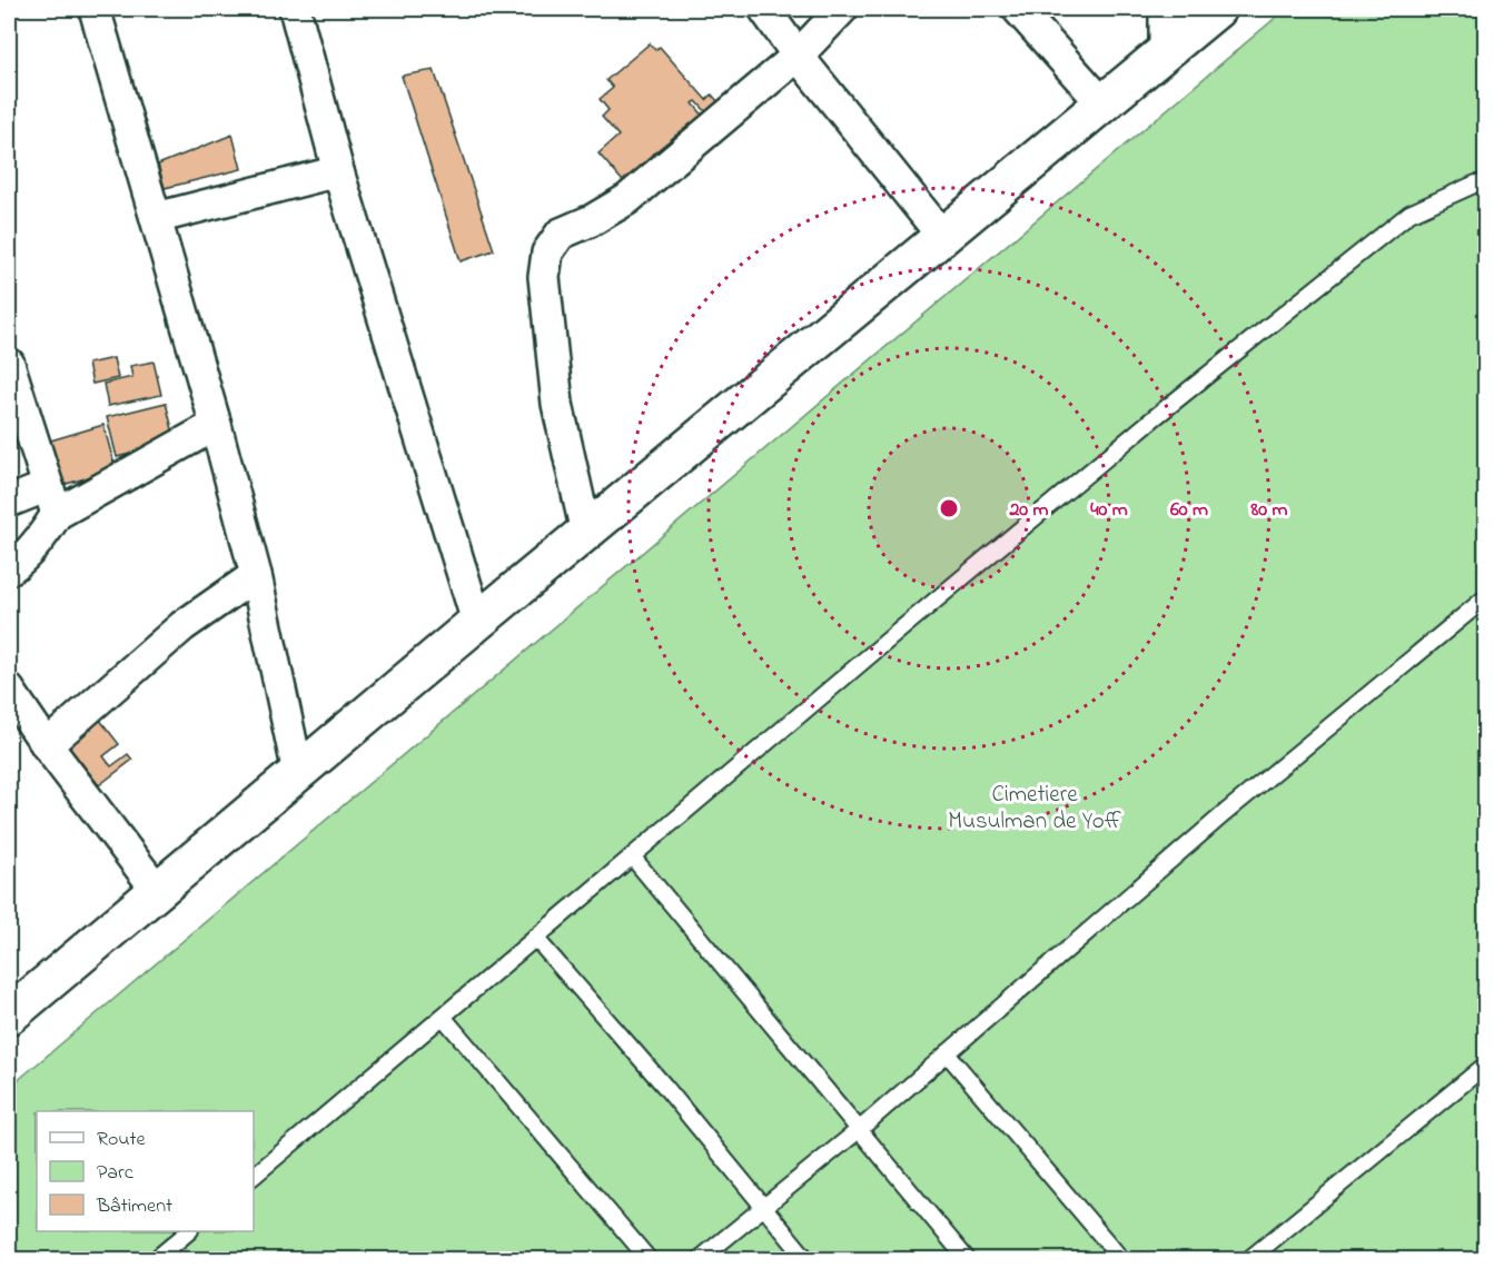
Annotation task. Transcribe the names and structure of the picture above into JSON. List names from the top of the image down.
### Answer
{
  "parks": ["Cimetiere Musulman de Yoff"],
  "legend": ["Route", "Parc", "Bâtiment"],
  "rings": [
    "20 m",
    "40 m",
    "60 m",
    "80 m"
  ]
}
